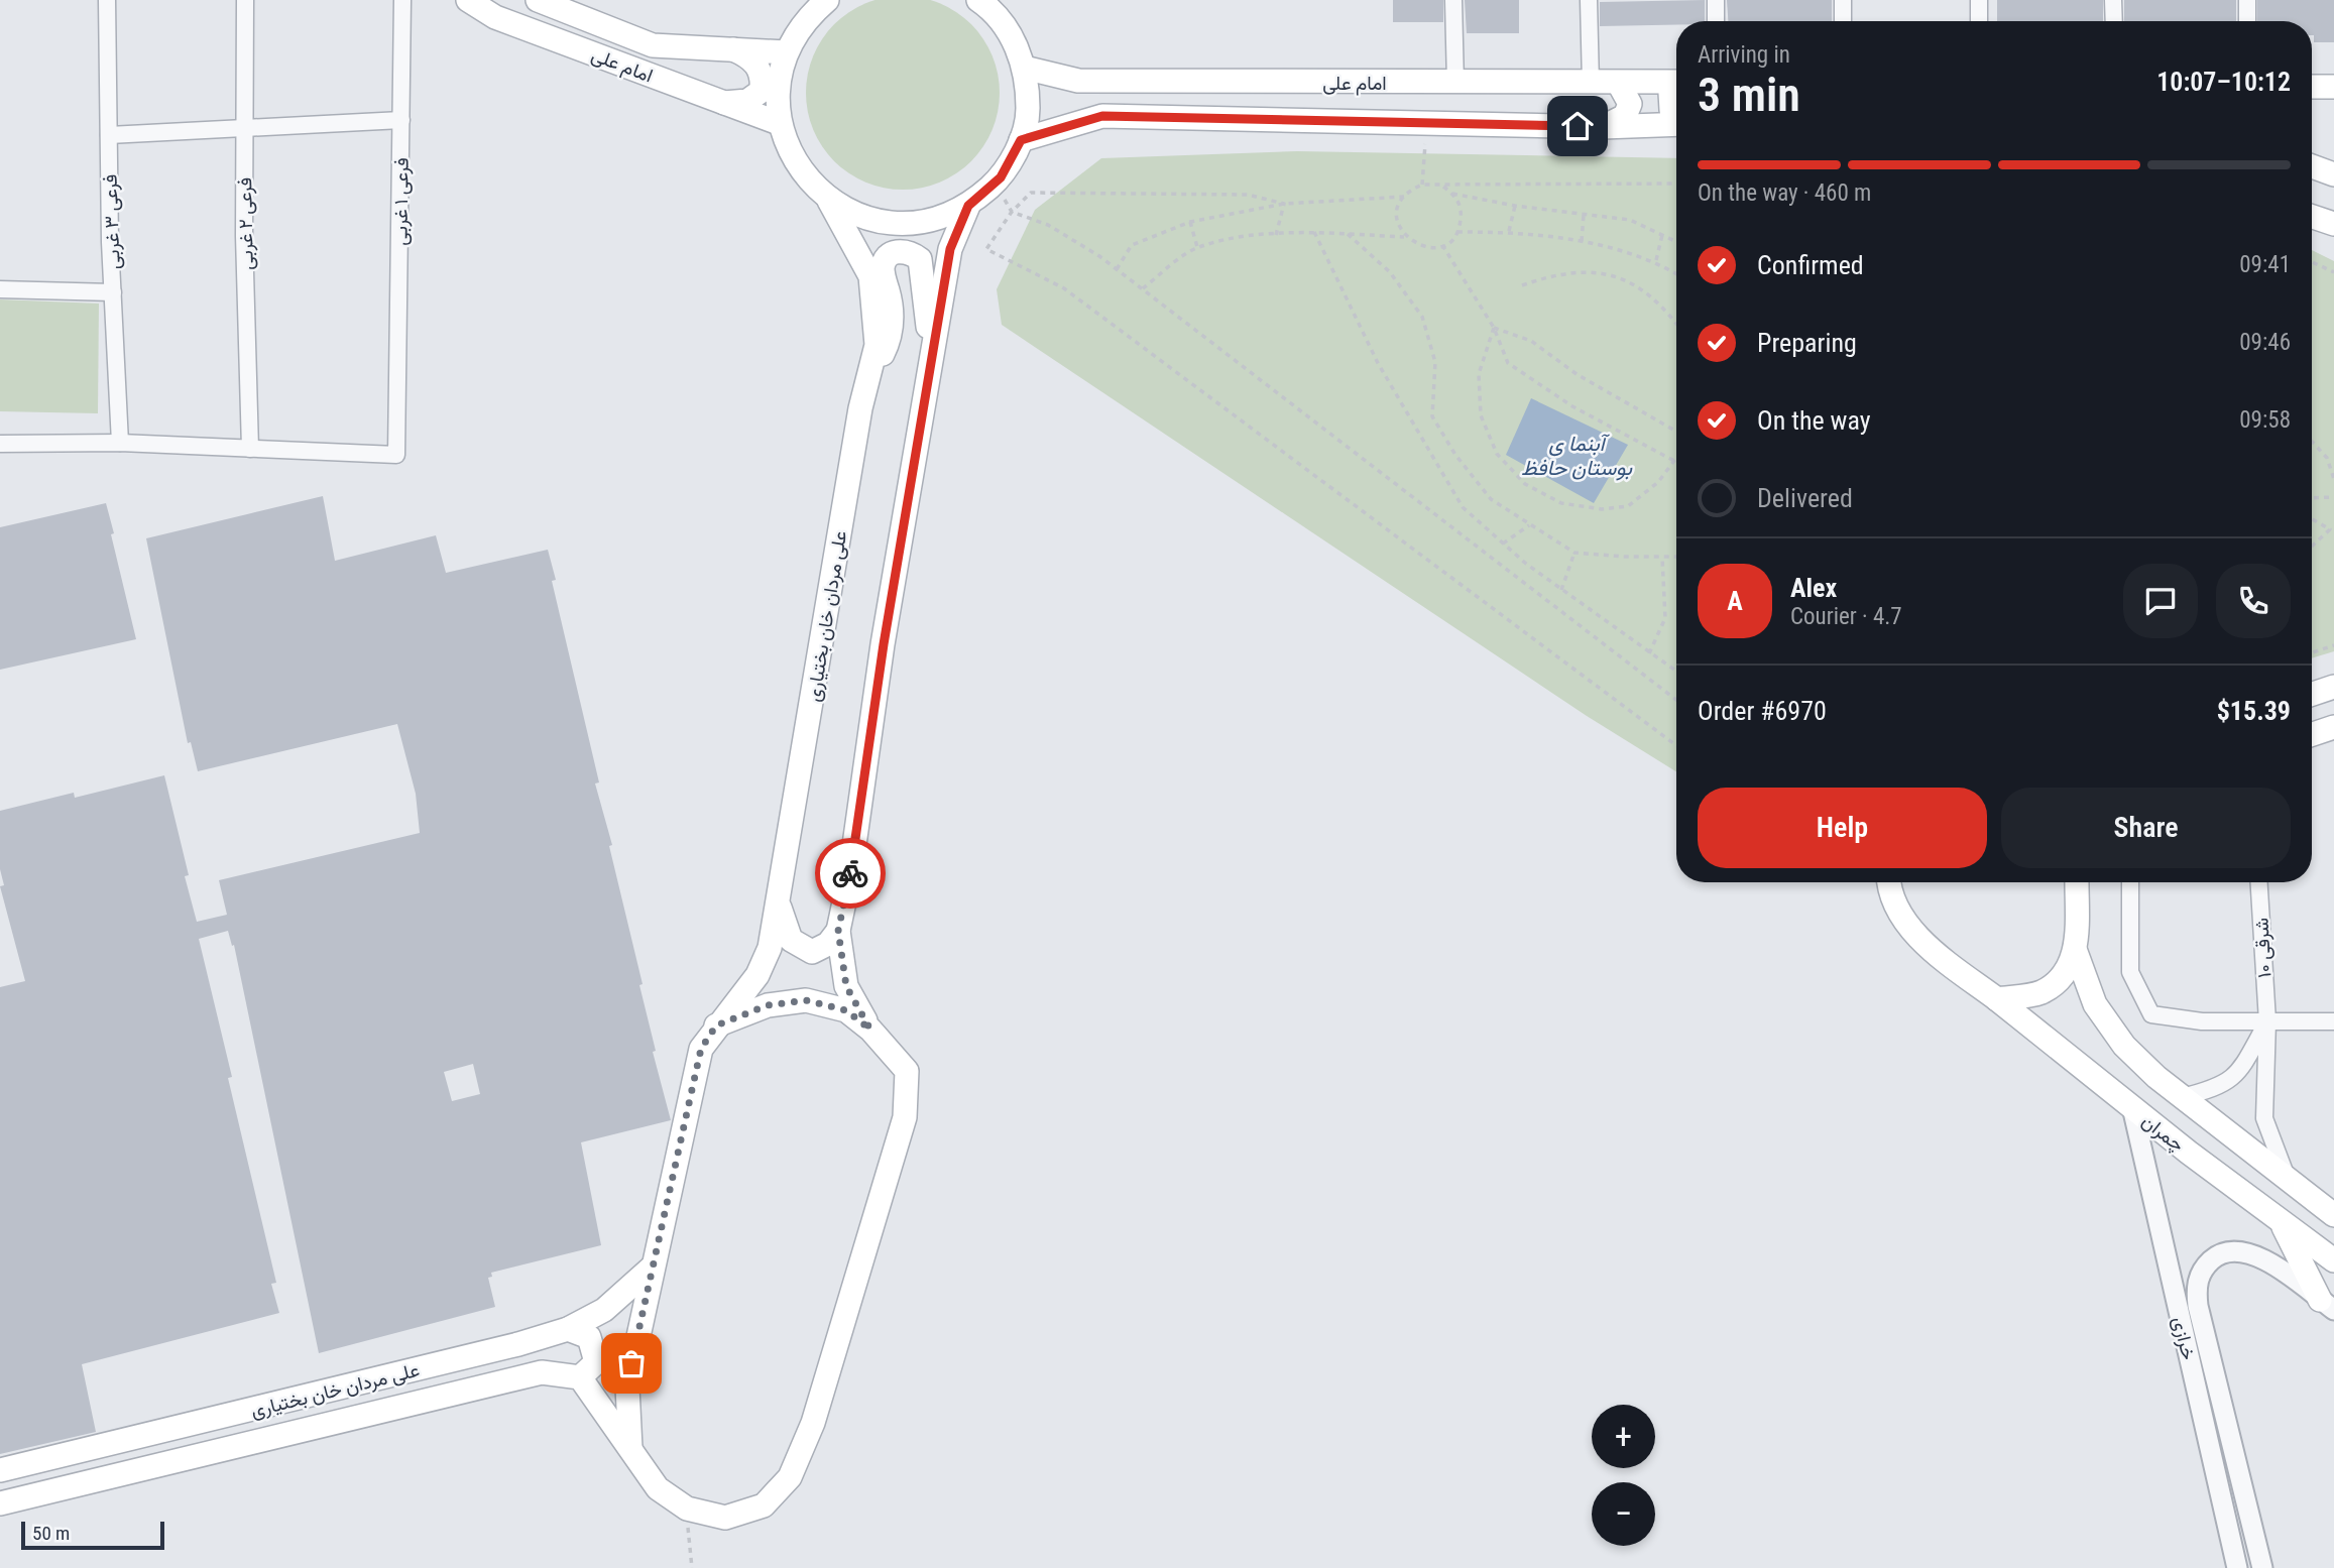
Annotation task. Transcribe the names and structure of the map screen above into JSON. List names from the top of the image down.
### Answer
{
  "streets": {
    "main road": ["امام علی", "علی مردان خان بختیاری", "چمران"],
    "street": [
      "فرعی ۱ غربی",
      "فرعی ۳ غربی",
      "فرعی ۲ غربی",
      "۱۰ شرقی",
      "خرازی"
    ]
  },
  "crossings": [
    ["فرعی ۱ غربی", "فرعی ۲ غربی"],
    ["۱۰ شرقی", "چمران"],
    ["چمران", "خرازی"]
  ],
  "water": ["آبنما ی بوستان حافظ"],
  "scale_bar": "50 m",
  "page": {
    "heading": ["3 min", "Arriving in", "10:07–10:12"],
    "panel": [
      "Alex",
      "Courier · 4.7",
      "Order #6970",
      "$15.39"
    ],
    "bar": "On the way · 460 m",
    "list": [
      ["Confirmed", "09:41"],
      ["Preparing", "09:46"],
      ["On the way", "09:58"],
      "Delivered"
    ],
    "round": "A",
    "buttons": ["Help", "Share"],
    "map_buttons": ["+", "−"],
    "scale": "50 m"
  }
}
